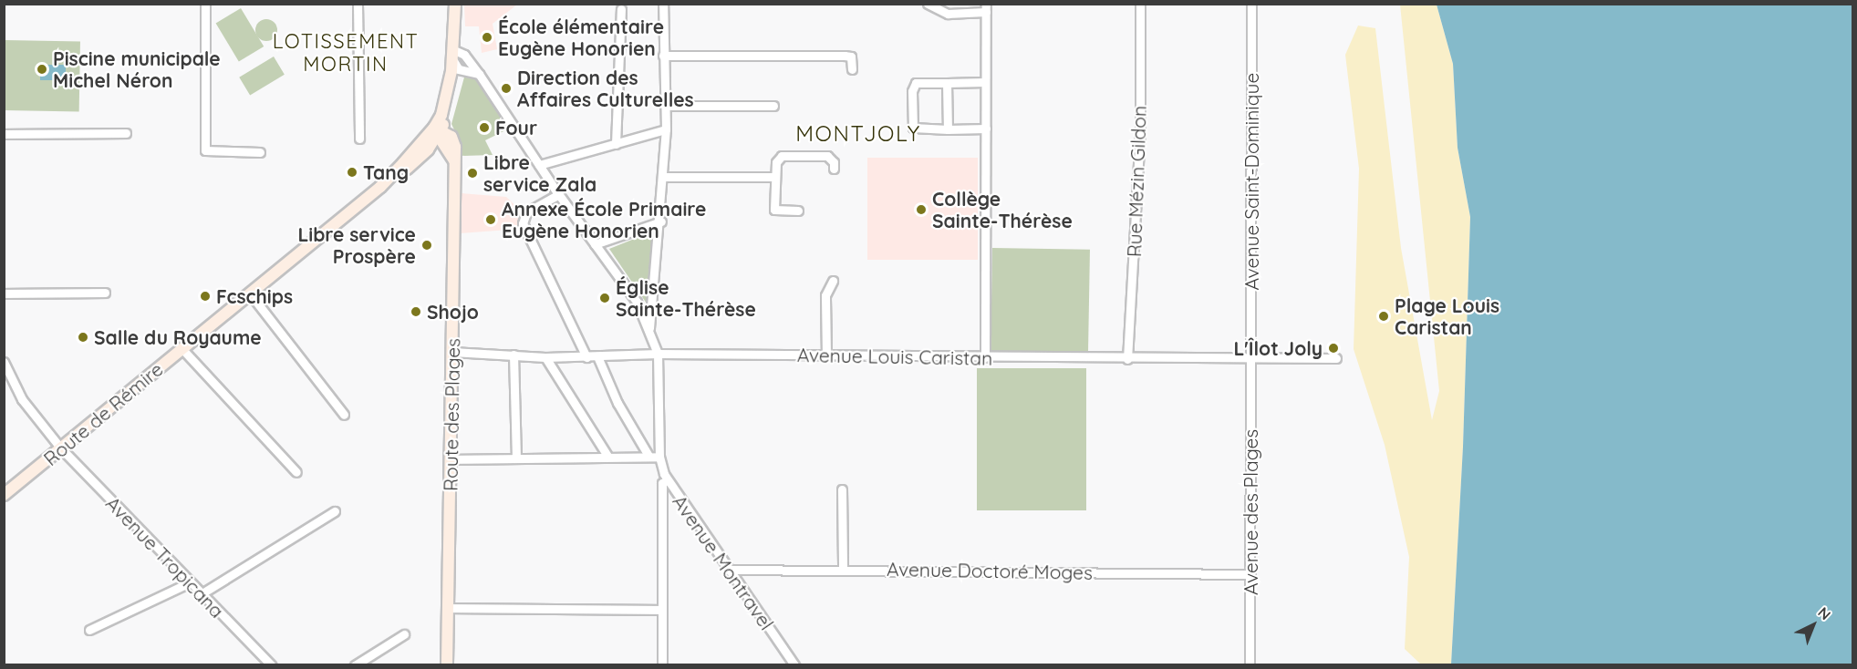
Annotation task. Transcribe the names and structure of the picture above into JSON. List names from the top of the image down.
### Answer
{
  "streets": {
    "main road": ["Route de Rémire", "Route des Plages"],
    "street": [
      "Rue Mézin Gildon",
      "Avenue Saint-Dominique",
      "Avenue Louis Caristan",
      "Avenue des Plages",
      "Avenue Tropicana",
      "Avenue Montravel",
      "Avenue Doctoré Moges"
    ]
  },
  "crossings": [
    ["Rue Mézin Gildon", "Avenue Louis Caristan"],
    ["Avenue Saint-Dominique", "Avenue Louis Caristan"],
    ["Avenue Saint-Dominique", "Avenue des Plages"],
    ["Avenue Louis Caristan", "Route des Plages"],
    ["Avenue Louis Caristan", "Avenue des Plages"],
    ["Avenue Louis Caristan", "Avenue Montravel"],
    ["Route de Rémire", "Route des Plages"],
    ["Route de Rémire", "Avenue Tropicana"],
    ["Route de Rémire", "Avenue Montravel"],
    ["Avenue des Plages", "Avenue Doctoré Moges"],
    ["Avenue Montravel", "Avenue Doctoré Moges"]
  ],
  "districts": ["LOTISSEMENT MORTIN", "MONTJOLY"],
  "places": [
    "École élémentaire Eugène Honorien",
    "Piscine municipale Michel Néron",
    "Direction des Affaires Culturelles",
    "Four",
    "Tang",
    "Libre service Zala",
    "Collège Sainte-Thérèse",
    "Annexe École Primaire Eugène Honorien",
    "Libre service Prospère",
    "Fcschips",
    "Église Sainte-Thérèse",
    "Shojo",
    "Plage Louis Caristan",
    "Salle du Royaume",
    "L'Îlot Joly"
  ],
  "north": "top right"
}
